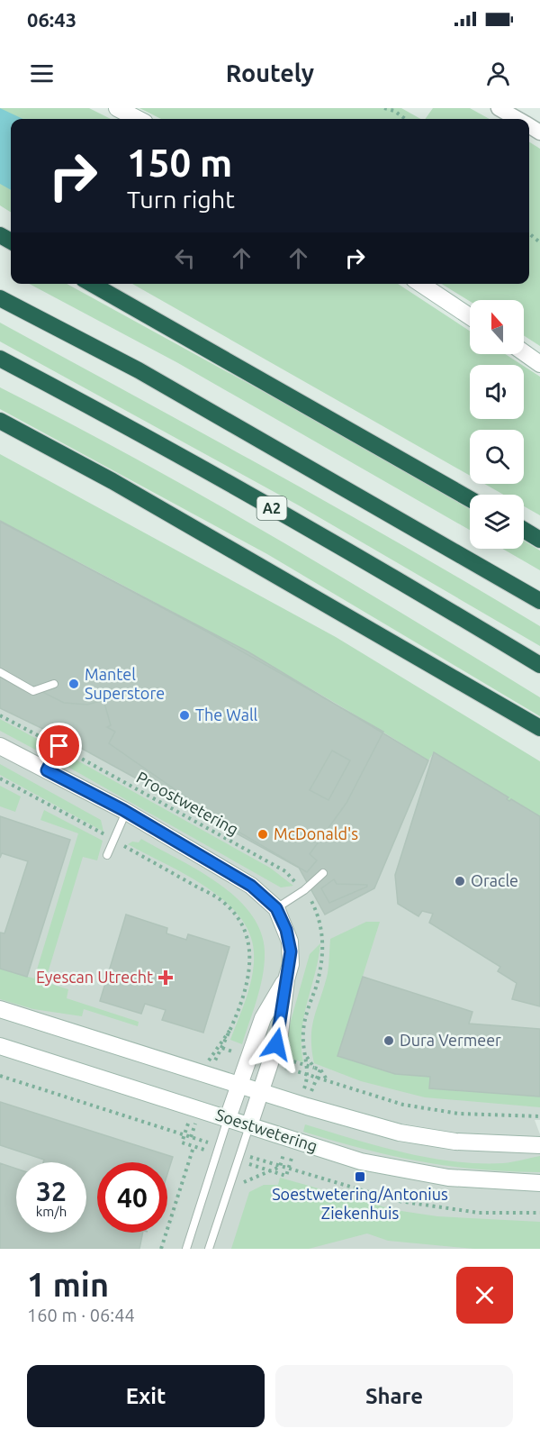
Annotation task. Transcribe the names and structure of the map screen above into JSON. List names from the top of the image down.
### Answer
{
  "streets": {
    "highway": ["A2"],
    "main road": ["Soestwetering"],
    "path": ["Proostwetering"]
  },
  "places": {
    "other": [
      "Mantel Superstore",
      "The Wall",
      "McDonald's",
      "Oracle",
      "Dura Vermeer"
    ],
    "health": ["Eyescan Utrecht"],
    "transit": ["Soestwetering/Antonius Ziekenhuis"]
  },
  "north": "top",
  "page": {
    "status": "06:43",
    "header": "Routely",
    "turn": ["150 m", "Turn right"],
    "speed": "32 km/h",
    "limit": "40",
    "heading": ["1 min", "160 m · 06:44"],
    "buttons": ["Exit", "Share"]
  }
}
